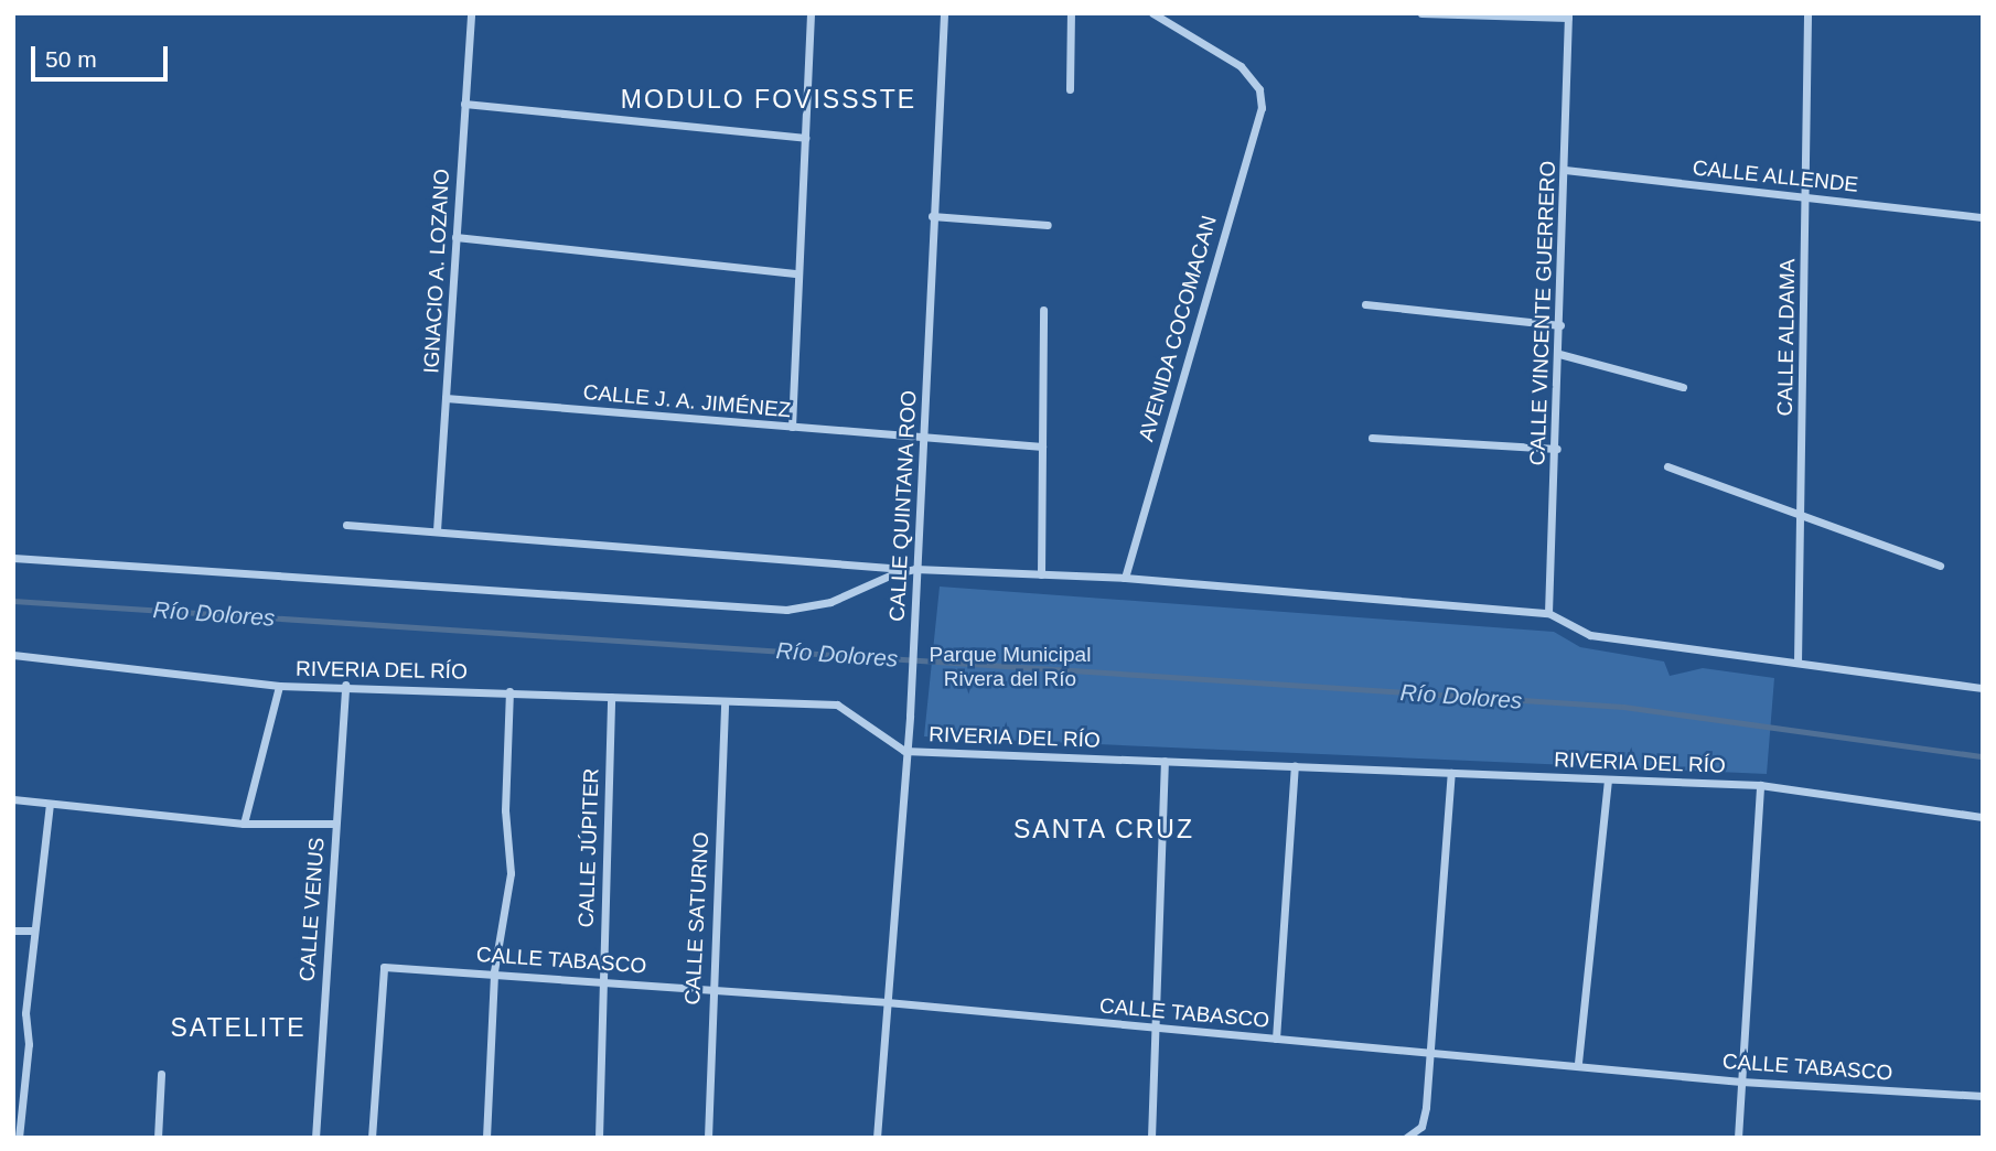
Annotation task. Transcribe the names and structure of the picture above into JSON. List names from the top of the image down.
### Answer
{
  "streets": {
    "street": [
      "CALLE ALLENDE",
      "IGNACIO A. LOZANO",
      "CALLE VINCENTE GUERRERO",
      "AVENIDA COCOMACAN",
      "CALLE ALDAMA",
      "CALLE J. A. JIMÉNEZ",
      "CALLE QUINTANA ROO",
      "RIVERIA DEL RÍO",
      "CALLE JÚPITER",
      "CALLE VENUS",
      "CALLE SATURNO",
      "CALLE TABASCO"
    ]
  },
  "crossings": [
    ["CALLE ALLENDE", "CALLE VINCENTE GUERRERO"],
    ["CALLE ALLENDE", "CALLE ALDAMA"],
    ["IGNACIO A. LOZANO", "CALLE J. A. JIMÉNEZ"],
    ["CALLE J. A. JIMÉNEZ", "CALLE QUINTANA ROO"],
    ["CALLE QUINTANA ROO", "RIVERIA DEL RÍO"],
    ["CALLE QUINTANA ROO", "CALLE TABASCO"],
    ["RIVERIA DEL RÍO", "CALLE JÚPITER"],
    ["RIVERIA DEL RÍO", "CALLE VENUS"],
    ["RIVERIA DEL RÍO", "CALLE SATURNO"],
    ["CALLE JÚPITER", "CALLE TABASCO"],
    ["CALLE SATURNO", "CALLE TABASCO"]
  ],
  "districts": ["MODULO FOVISSSTE", "SANTA CRUZ", "SATELITE"],
  "water": ["Río Dolores"],
  "parks": ["Parque Municipal Rivera del Río"],
  "scale_bar": "50 m"
}
